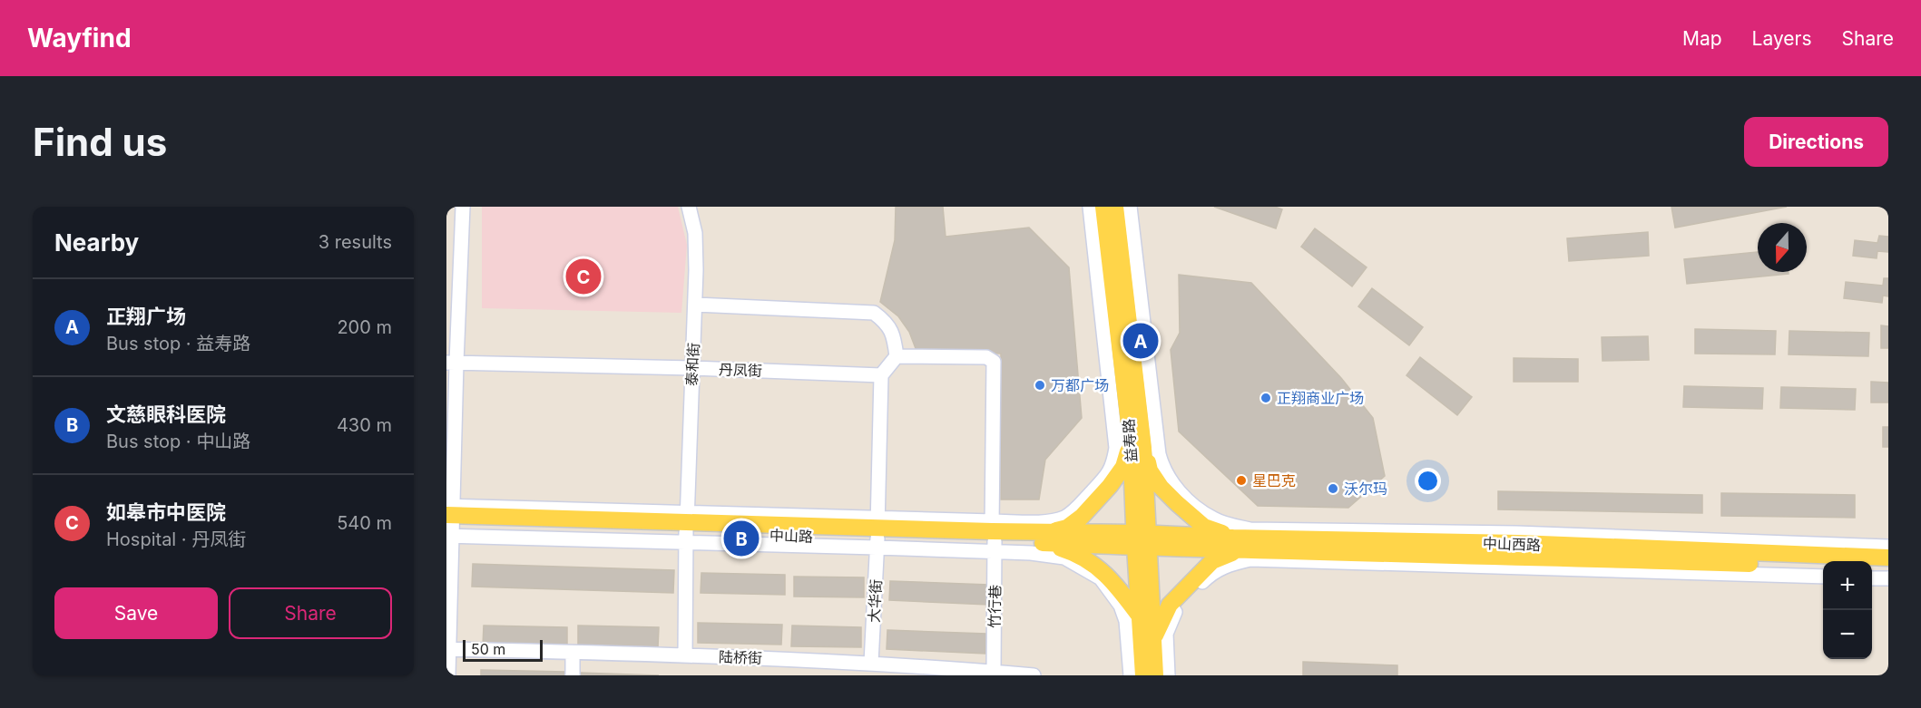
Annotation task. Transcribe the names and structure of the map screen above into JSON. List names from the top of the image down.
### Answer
{
  "streets": {
    "main road": ["益寿路", "中山路", "中山西路"],
    "street": [
      "泰和街",
      "丹凤街",
      "大华街",
      "竹行巷",
      "陆桥街"
    ]
  },
  "crossings": [
    ["泰和街", "丹凤街"],
    ["泰和街", "中山路"],
    ["泰和街", "陆桥街"],
    ["益寿路", "中山路"],
    ["益寿路", "中山西路"],
    ["中山路", "中山西路"],
    ["中山路", "大华街"],
    ["中山路", "竹行巷"],
    ["大华街", "陆桥街"],
    ["竹行巷", "陆桥街"]
  ],
  "places": [
    "万都广场",
    "正翔商业广场",
    "星巴克",
    "沃尔玛"
  ],
  "scale_bar": "50 m",
  "north": "bottom",
  "page": {
    "header": "Wayfind",
    "nav": ["Map", "Layers", "Share"],
    "buttons": [
      "Directions",
      ["Save", "Share"]
    ],
    "title": "Find us",
    "heading": ["Nearby", "3 results"],
    "pins": ["C", "A", "B"],
    "list": [
      {
        "mark": "A",
        "name": "正翔广场",
        "note": "Bus stop · 益寿路",
        "value": "200 m"
      },
      {
        "mark": "B",
        "name": "文慈眼科医院",
        "note": "Bus stop · 中山路",
        "value": "430 m"
      },
      {
        "mark": "C",
        "name": "如皋市中医院",
        "note": "Hospital · 丹凤街",
        "value": "540 m"
      }
    ],
    "map_buttons": ["+", "−"],
    "scale": "50 m"
  }
}
